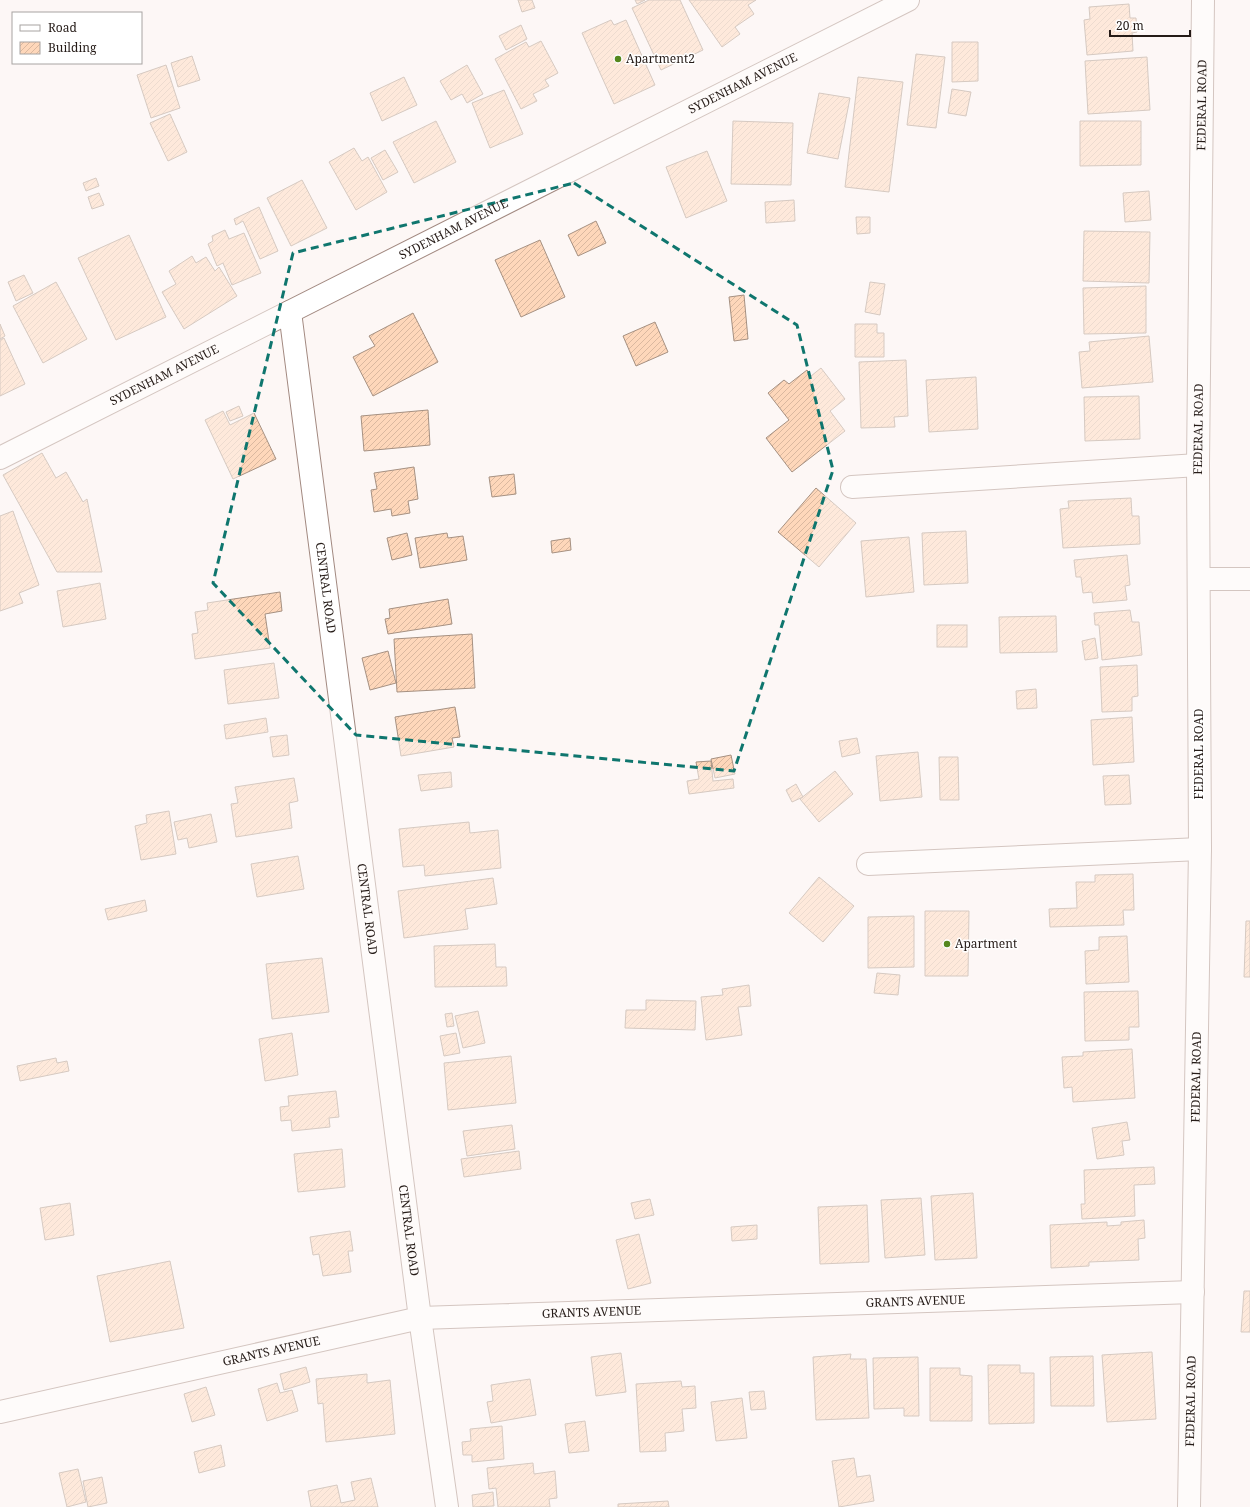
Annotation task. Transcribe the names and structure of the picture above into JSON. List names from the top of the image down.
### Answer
{
  "streets": {
    "street": [
      "SYDENHAM AVENUE",
      "FEDERAL ROAD",
      "CENTRAL ROAD",
      "GRANTS AVENUE"
    ]
  },
  "crossings": [
    ["SYDENHAM AVENUE", "CENTRAL ROAD"],
    ["FEDERAL ROAD", "GRANTS AVENUE"],
    ["CENTRAL ROAD", "GRANTS AVENUE"]
  ],
  "places": ["Apartment2", "Apartment"],
  "legend": ["Road", "Building"],
  "scale_bar": "20 m"
}
